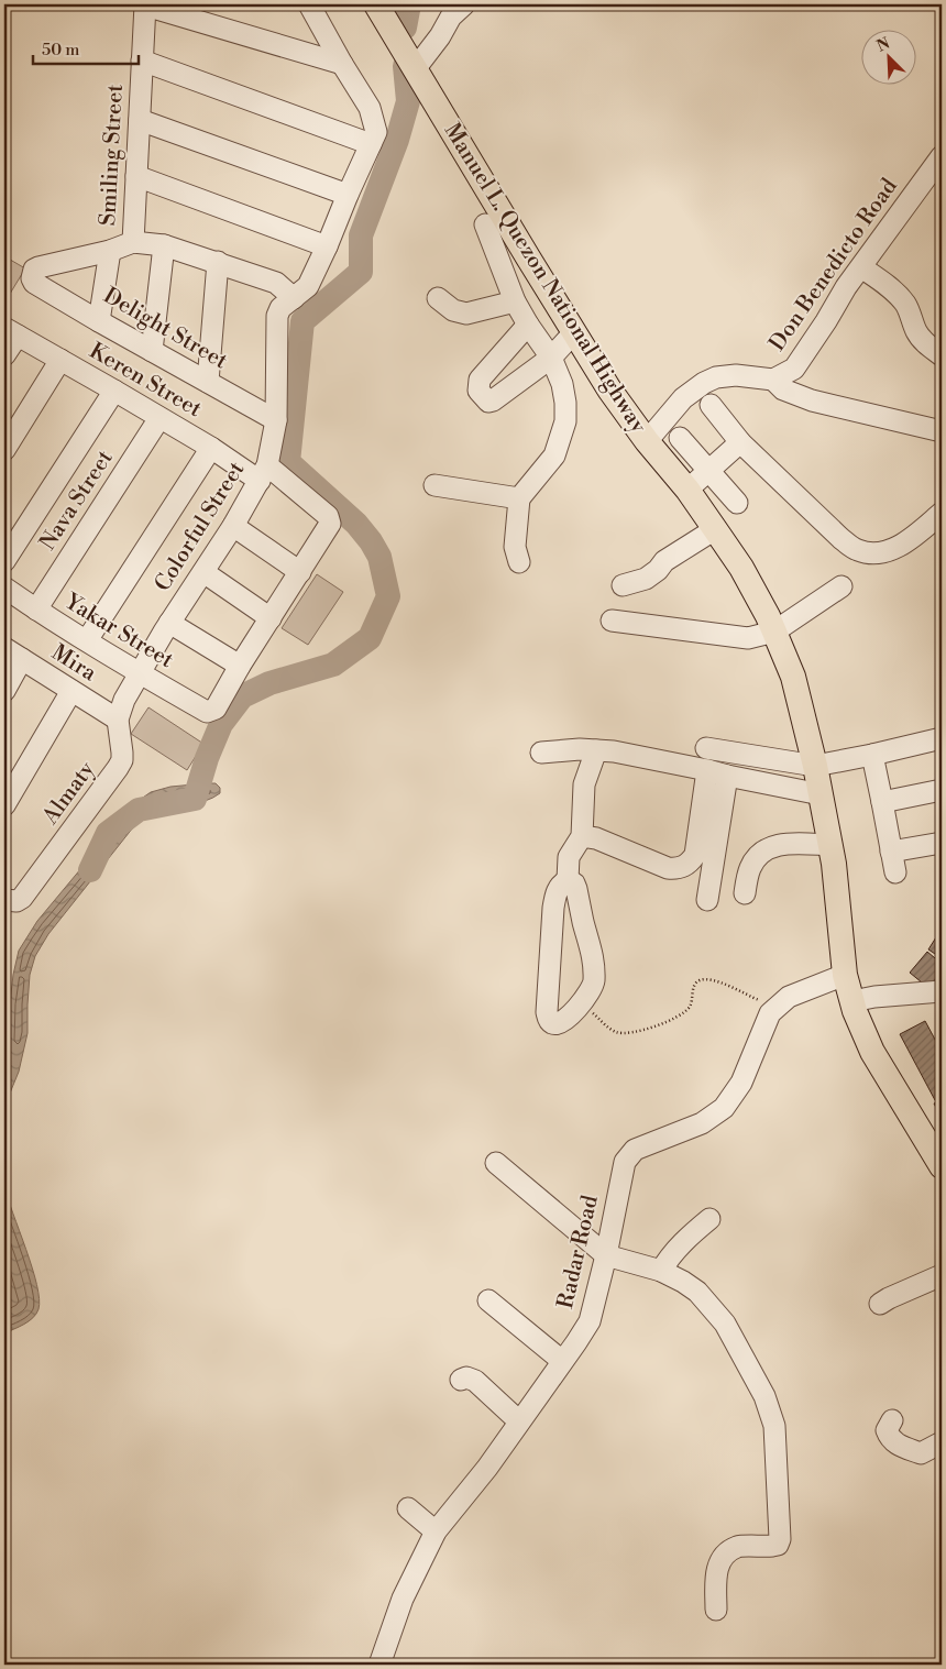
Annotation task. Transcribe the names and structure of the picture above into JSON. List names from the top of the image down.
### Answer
{
  "streets": {
    "main road": ["Manuel L. Quezon National Highway"],
    "street": [
      "Smiling Street",
      "Don Benedicto Road",
      "Delight Street",
      "Keren Street",
      "Nava Street",
      "Colorful Street",
      "Yakar Street",
      "Mira",
      "Almaty",
      "Radar Road"
    ]
  },
  "crossings": [
    ["Don Benedicto Road", "Manuel L. Quezon National Highway"],
    ["Delight Street", "Colorful Street"],
    ["Keren Street", "Nava Street"],
    ["Keren Street", "Colorful Street"],
    ["Nava Street", "Yakar Street"],
    ["Colorful Street", "Yakar Street"],
    ["Colorful Street", "Almaty"],
    ["Mira", "Almaty"]
  ],
  "scale_bar": "50 m",
  "north": "top left"
}
